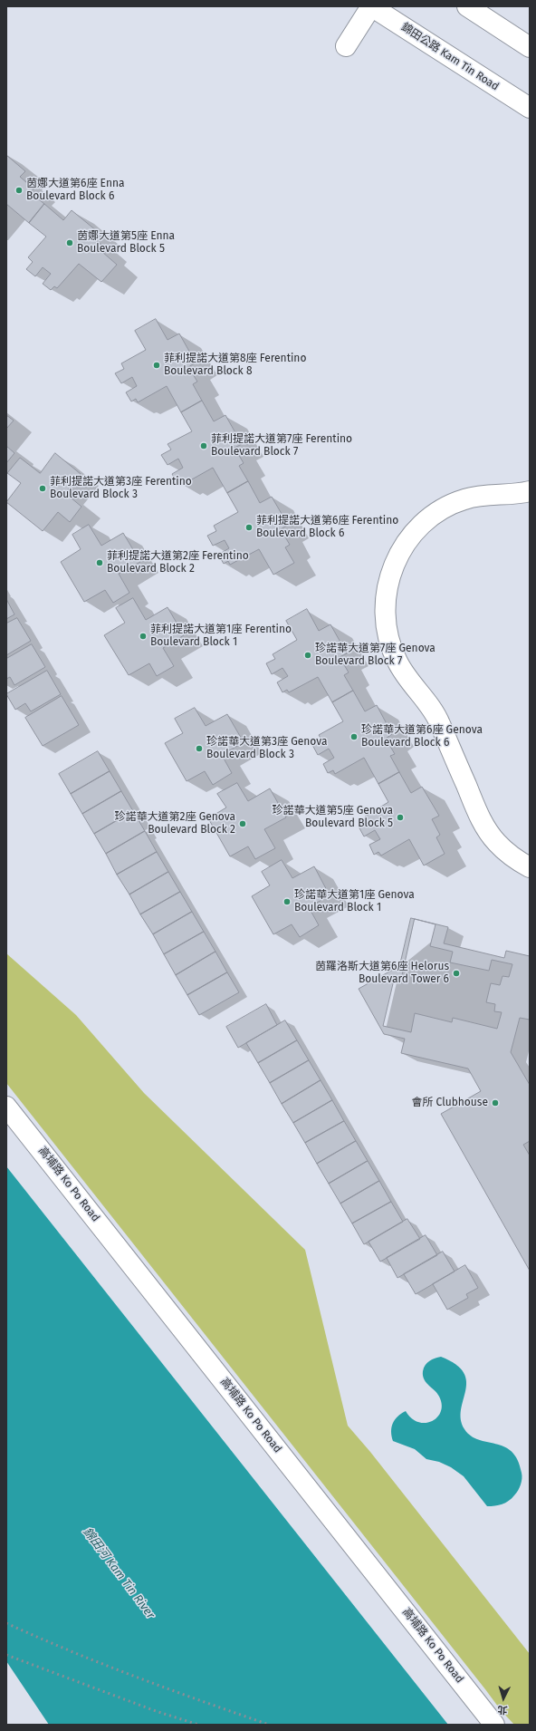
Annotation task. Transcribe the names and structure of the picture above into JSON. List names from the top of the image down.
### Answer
{
  "streets": {
    "street": ["錦田公路 Kam Tin Road", "高埔路 Ko Po Road"]
  },
  "water": ["錦田河 Kam Tin River"],
  "places": [
    "茵娜大道第6座 Enna Boulevard Block 6",
    "茵娜大道第5座 Enna Boulevard Block 5",
    "菲利提諾大道第8座 Ferentino Boulevard Block 8",
    "菲利提諾大道第7座 Ferentino Boulevard Block 7",
    "菲利提諾大道第3座 Ferentino Boulevard Block 3",
    "菲利提諾大道第6座 Ferentino Boulevard Block 6",
    "菲利提諾大道第2座 Ferentino Boulevard Block 2",
    "菲利提諾大道第1座 Ferentino Boulevard Block 1",
    "珍諾華大道第7座 Genova Boulevard Block 7",
    "珍諾華大道第6座 Genova Boulevard Block 6",
    "珍諾華大道第3座 Genova Boulevard Block 3",
    "珍諾華大道第5座 Genova Boulevard Block 5",
    "珍諾華大道第2座 Genova Boulevard Block 2",
    "珍諾華大道第1座 Genova Boulevard Block 1",
    "茵羅洛斯大道第6座 Helorus Boulevard Tower 6",
    "會所 Clubhouse"
  ],
  "north": "bottom"
}
